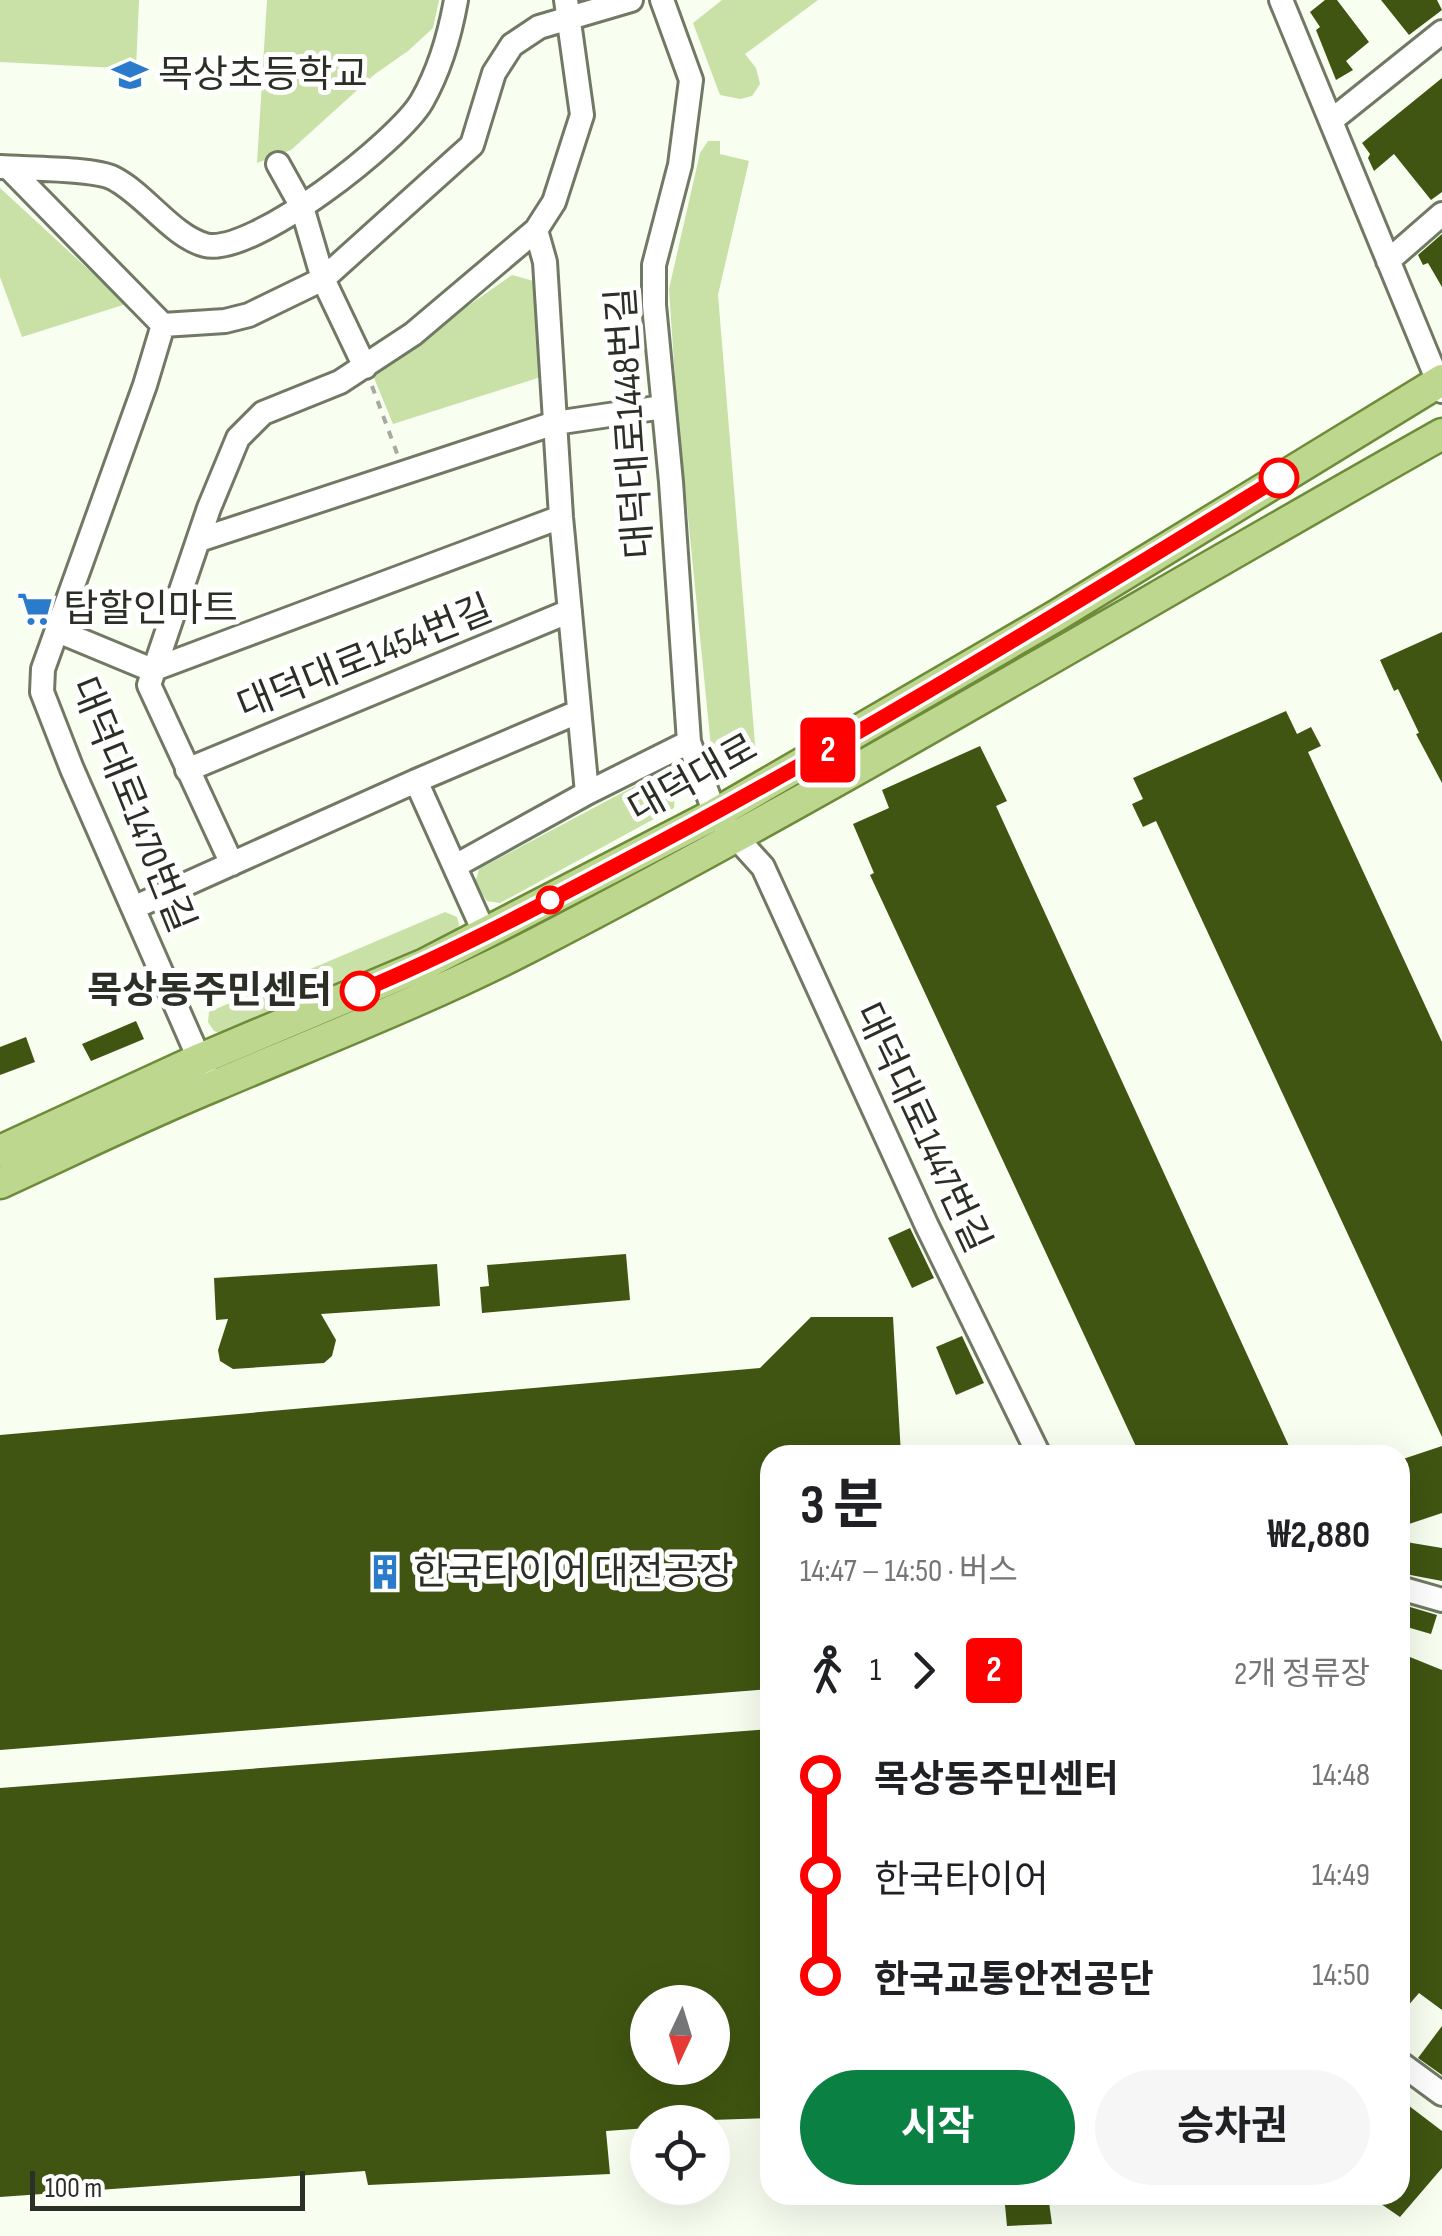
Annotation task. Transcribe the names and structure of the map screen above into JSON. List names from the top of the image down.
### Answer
{
  "streets": {
    "main road": ["대덕대로"],
    "street": [
      "대덕대로1448번길",
      "대덕대로1454번길",
      "대덕대로1470번길",
      "대덕대로1447번길"
    ]
  },
  "crossings": [
    ["대덕대로1448번길", "대덕대로"],
    ["대덕대로1448번길", "대덕대로1447번길"],
    ["대덕대로", "대덕대로1470번길"],
    ["대덕대로", "대덕대로1447번길"]
  ],
  "places": {
    "school or university": ["목상초등학교"],
    "supermarket": ["탑할인마트"],
    "other": ["목상동주민센터"],
    "building": ["한국타이어 대전공장"]
  },
  "lines": ["bus line 2"],
  "scale_bar": "100 m",
  "north": "bottom",
  "page": {
    "on_map": "2",
    "heading": ["3 분", "14:47 – 14:50 · 버스", "₩2,880"],
    "legs": ["1", "2", "2개 정류장"],
    "list": [
      {
        "name": "목상동주민센터",
        "value": "14:48"
      },
      {
        "name": "한국타이어",
        "value": "14:49"
      },
      {
        "name": "한국교통안전공단",
        "value": "14:50"
      }
    ],
    "buttons": ["시작", "승차권"],
    "scale": "100 m"
  }
}
